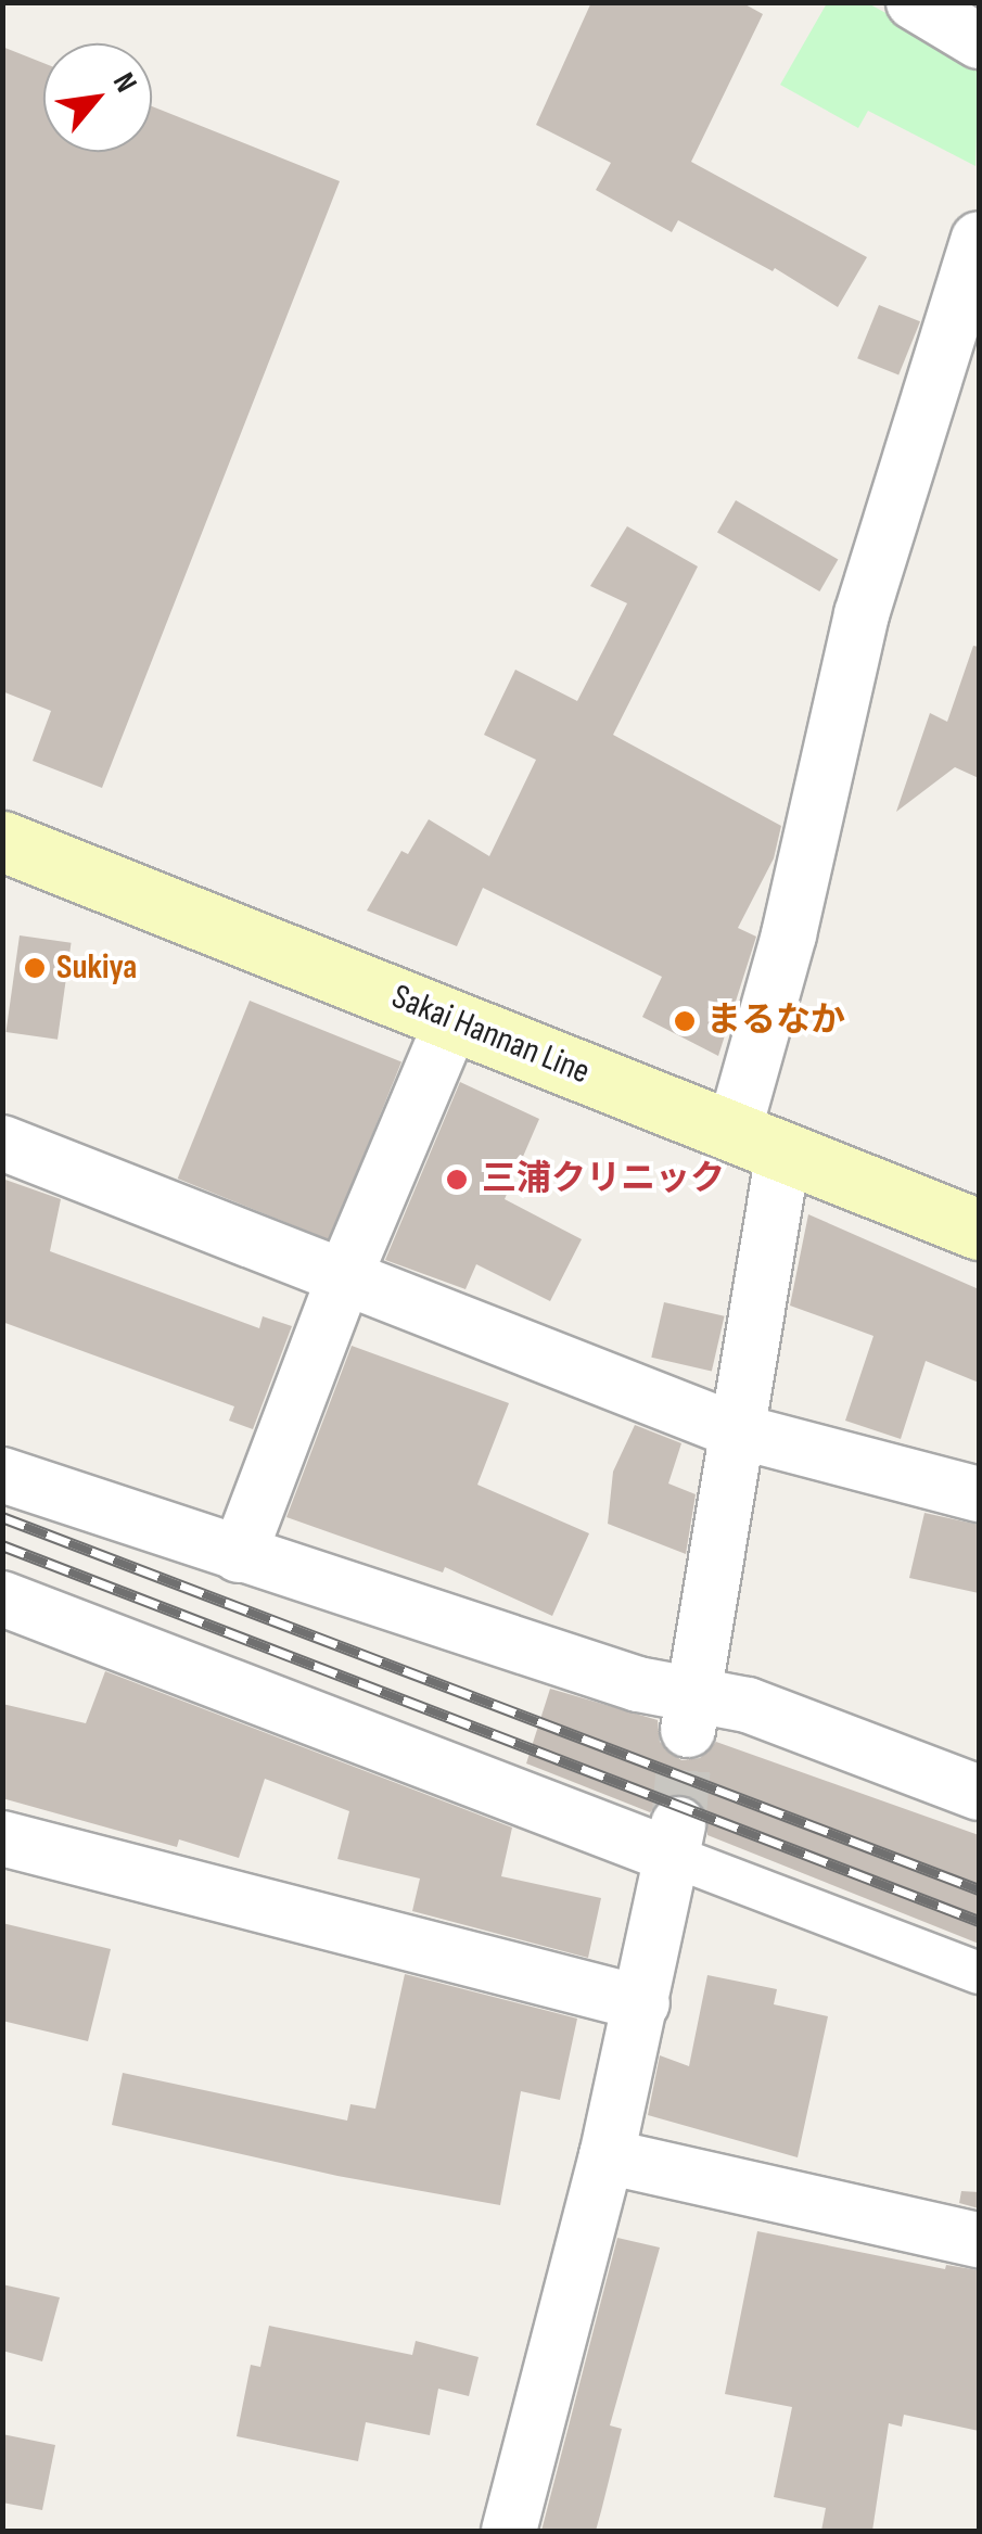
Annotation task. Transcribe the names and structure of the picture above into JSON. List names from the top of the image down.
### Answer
{
  "streets": {
    "main road": ["Sakai Hannan Line"]
  },
  "places": ["Sukiya", "まるなか", "三浦クリニック"],
  "north": "top right"
}
